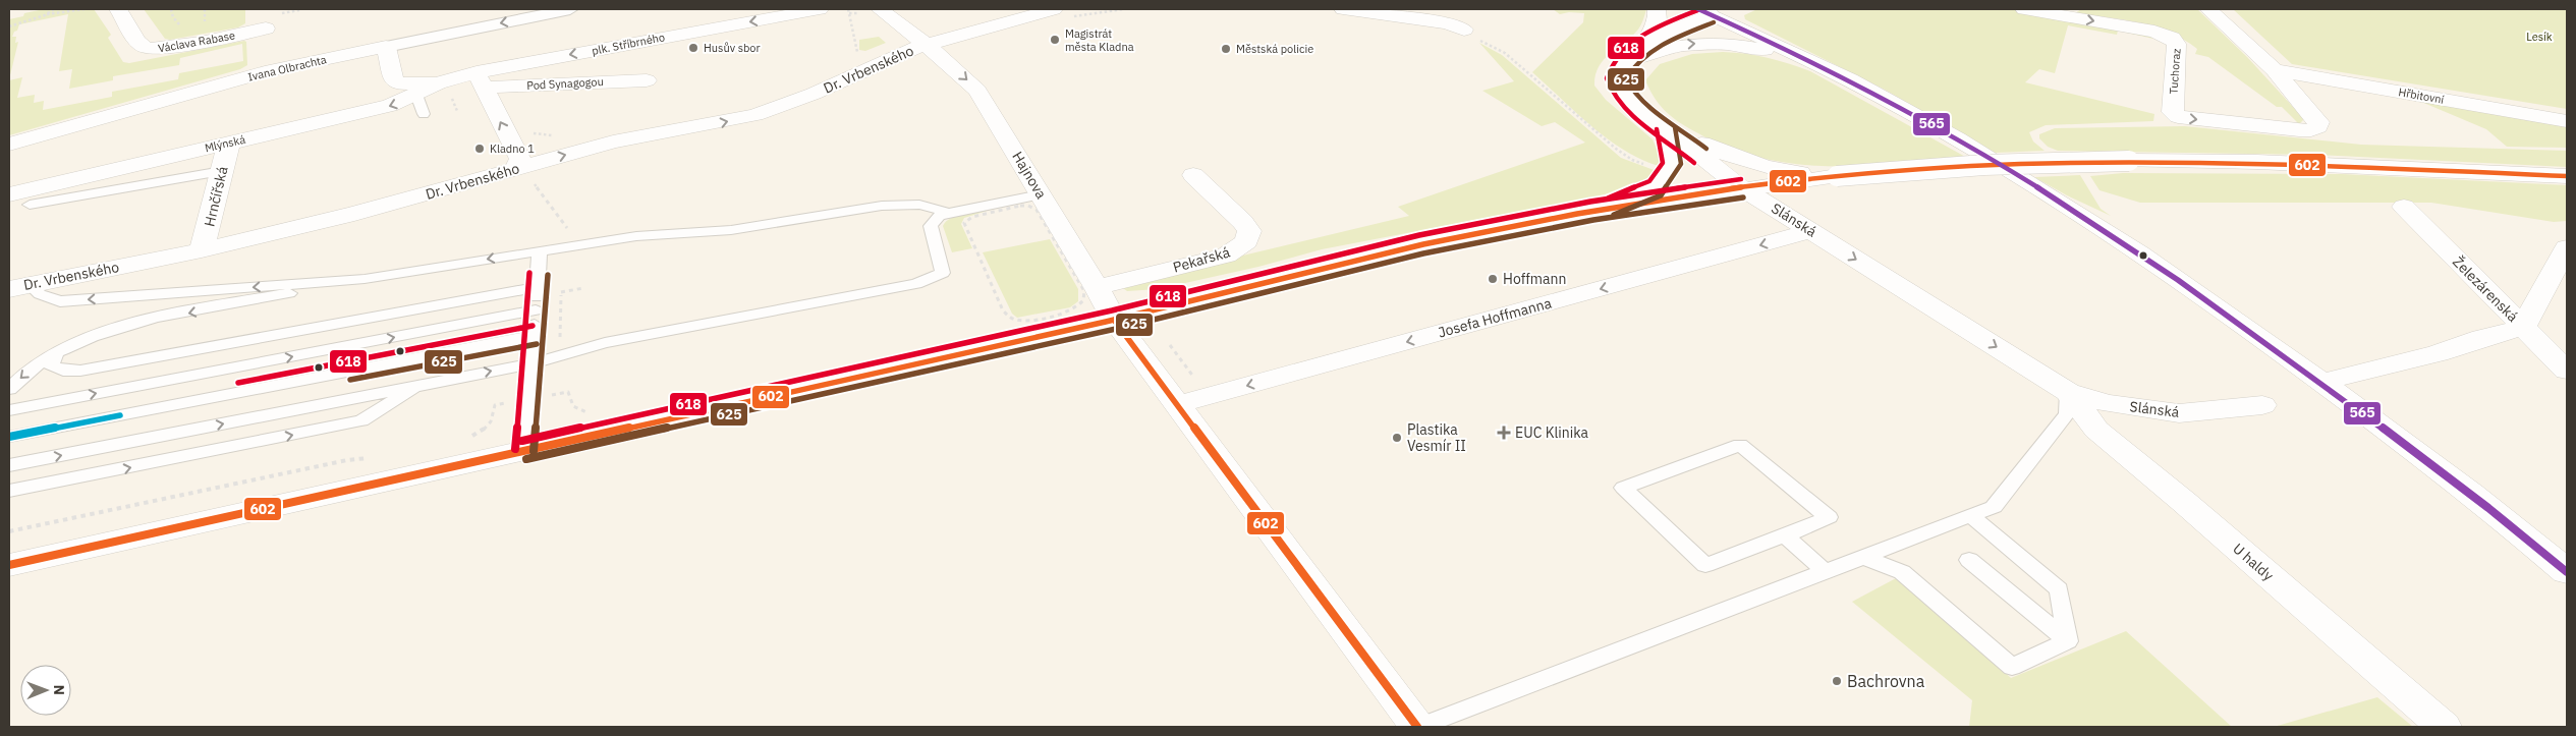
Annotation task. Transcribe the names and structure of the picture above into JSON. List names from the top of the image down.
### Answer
{
  "streets": {
    "street": [
      "Václava Rabase",
      "plk. Stříbrného",
      "Ivana Olbrachta",
      "Dr. Vrbenského",
      "Tuchoraz",
      "Pod Synagogou",
      "Hřbitovní",
      "Mlýnská",
      "Hajnova",
      "Hrnčířská",
      "Slánská",
      "Pekařská",
      "Železárenská",
      "Josefa Hoffmanna",
      "U haldy"
    ]
  },
  "crossings": [
    ["Václava Rabase", "Ivana Olbrachta"],
    ["plk. Stříbrného", "Pod Synagogou"],
    ["plk. Stříbrného", "Mlýnská"],
    ["Dr. Vrbenského", "Hajnova"],
    ["Dr. Vrbenského", "Hrnčířská"],
    ["Tuchoraz", "Hřbitovní"],
    ["Mlýnská", "Hrnčířská"],
    ["Hajnova", "Pekařská"],
    ["Hajnova", "Josefa Hoffmanna"],
    ["Slánská", "Josefa Hoffmanna"],
    ["Slánská", "U haldy"]
  ],
  "one_way": ["plk. Stříbrného", "Dr. Vrbenského", "Mlýnská"],
  "parks": ["Lesík"],
  "places": {
    "other": [
      "Magistrát města Kladna",
      "Husův sbor",
      "Městská policie",
      "Kladno 1",
      "Hoffmann",
      "Plastika Vesmír II",
      "Bachrovna"
    ],
    "health": ["EUC Klinika"]
  },
  "lines": [
    "transit line 618",
    "transit line 565",
    "transit line 625",
    "transit line 602"
  ],
  "north": "right"
}
